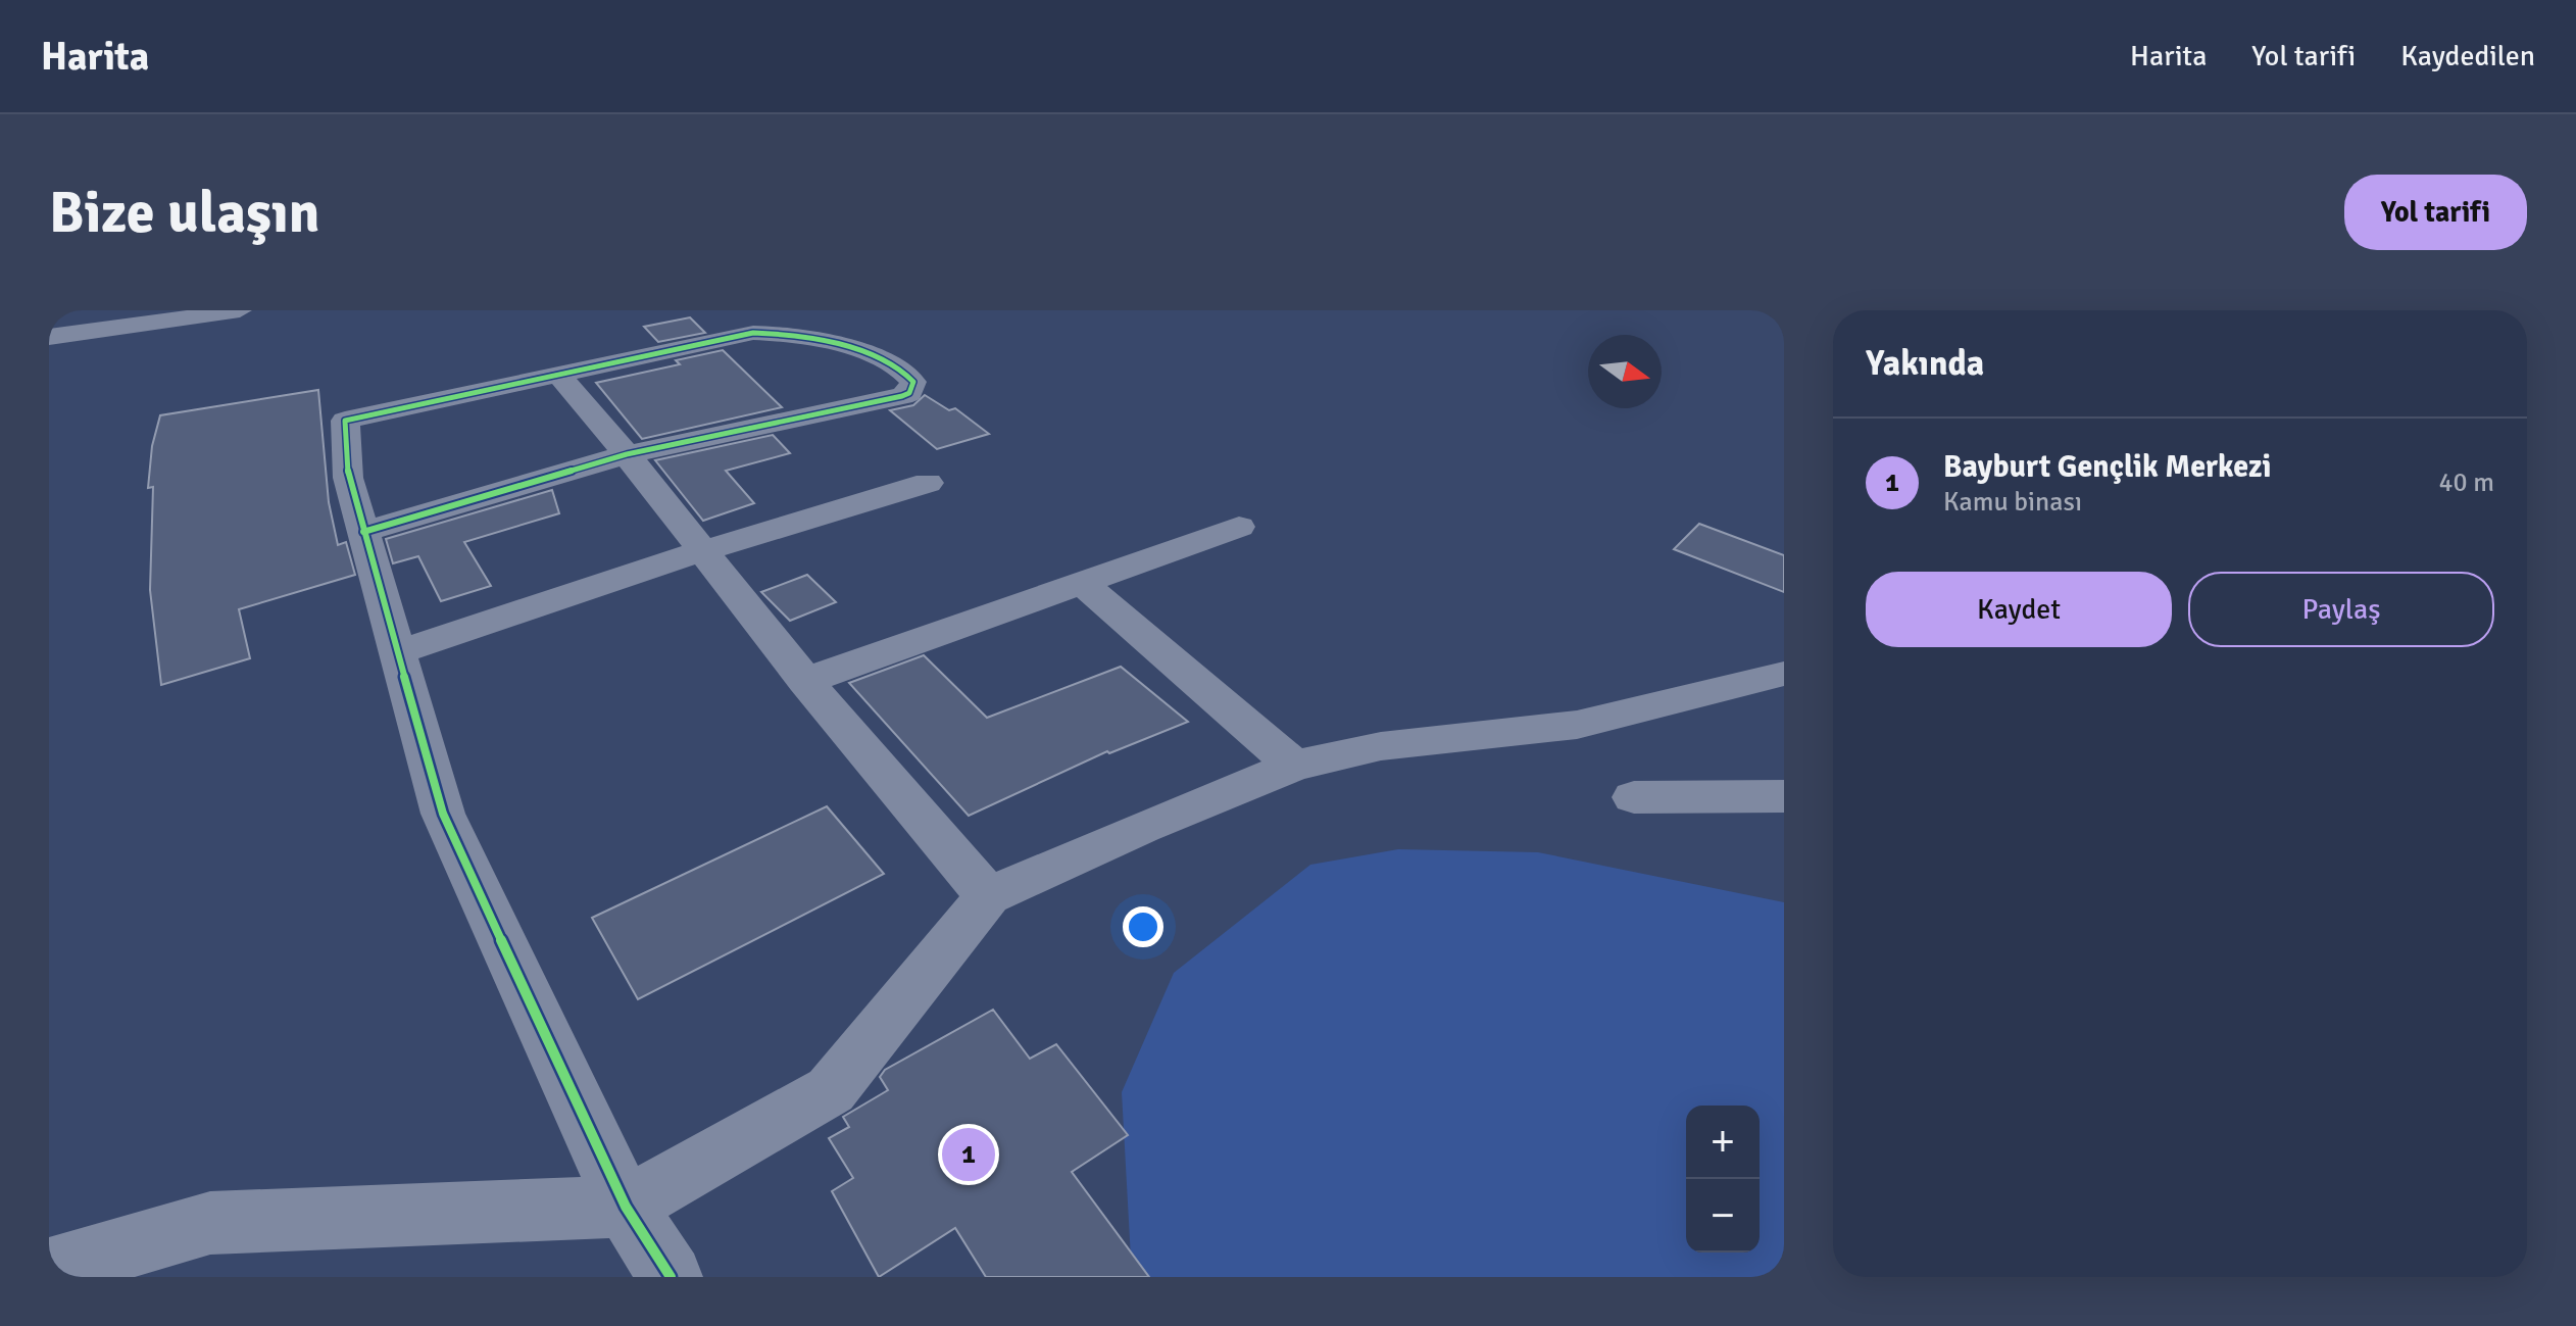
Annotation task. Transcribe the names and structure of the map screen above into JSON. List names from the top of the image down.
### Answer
{
  "north": "right",
  "page": {
    "header": "Harita",
    "nav": ["Harita", "Yol tarifi", "Kaydedilen"],
    "buttons": [
      "Yol tarifi",
      ["Kaydet", "Paylaş"]
    ],
    "title": "Bize ulaşın",
    "heading": "Yakında",
    "list": [
      {
        "mark": "1",
        "name": "Bayburt Gençlik Merkezi",
        "note": "Kamu binası",
        "value": "40 m"
      }
    ],
    "map_buttons": ["+", "−"],
    "pins": "1"
  }
}
